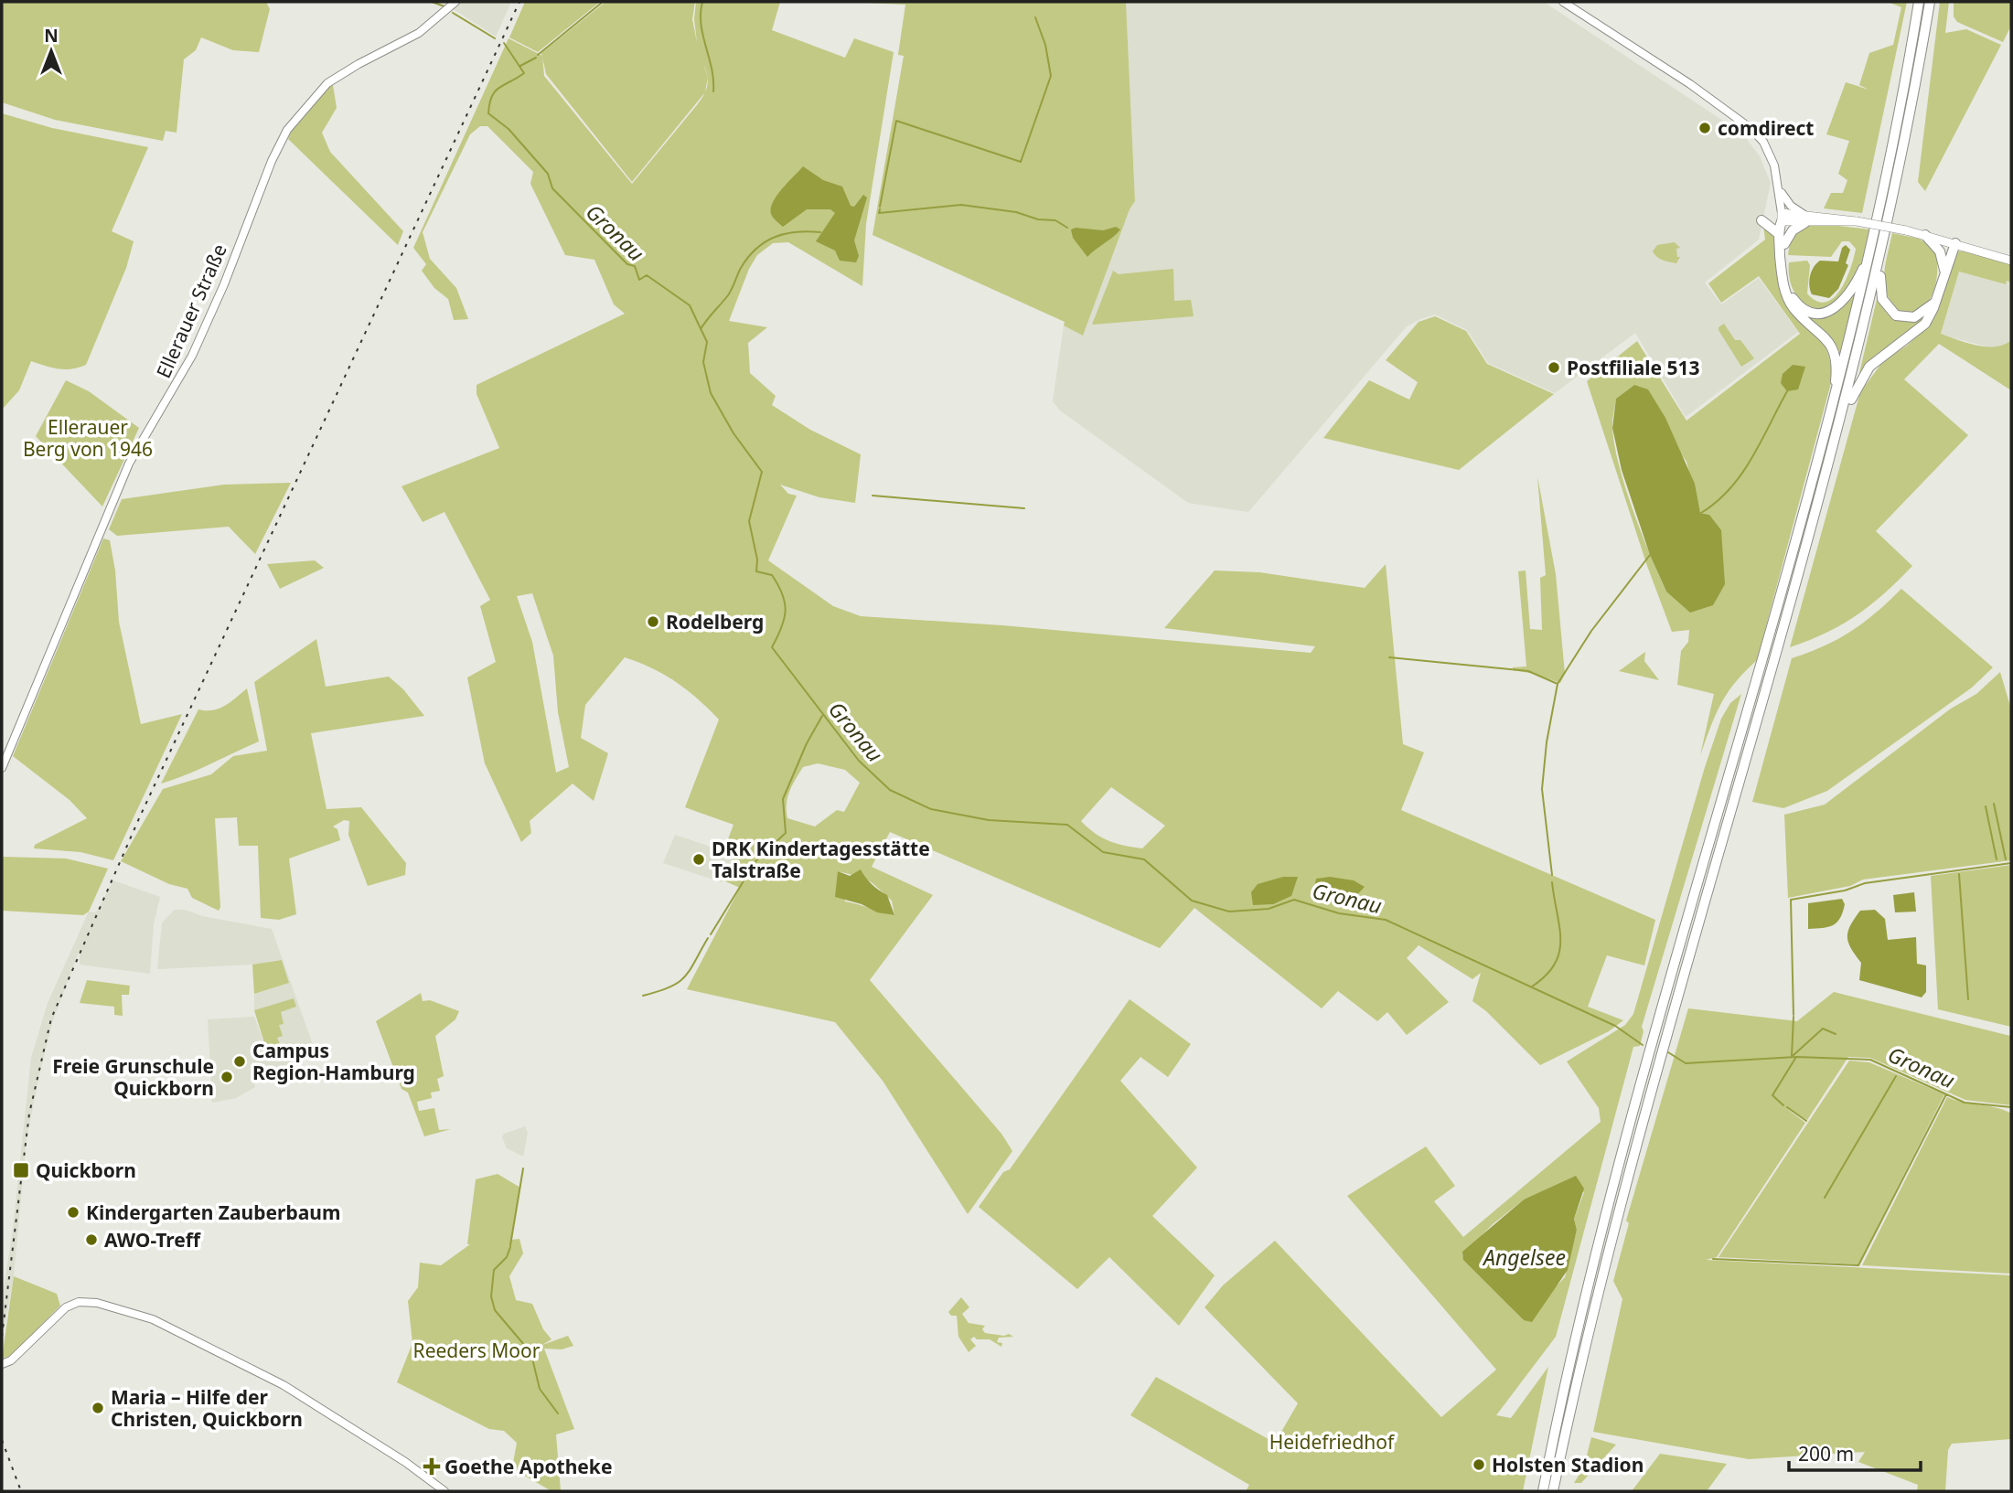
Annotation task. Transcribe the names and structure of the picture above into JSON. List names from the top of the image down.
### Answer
{
  "streets": {
    "main road": ["Ellerauer Straße"]
  },
  "water": ["Gronau", "Angelsee"],
  "parks": ["Ellerauer Berg von 1946", "Reeders Moor", "Heidefriedhof"],
  "places": {
    "other": [
      "comdirect",
      "Postfiliale 513",
      "Rodelberg",
      "DRK Kindertagesstätte Talstraße",
      "Campus Region-Hamburg",
      "Freie Grunschule Quickborn",
      "Kindergarten Zauberbaum",
      "AWO-Treff",
      "Maria – Hilfe der Christen, Quickborn",
      "Holsten Stadion"
    ],
    "transit": ["Quickborn"],
    "health": ["Goethe Apotheke"]
  },
  "scale_bar": "200 m",
  "north": "top"
}
